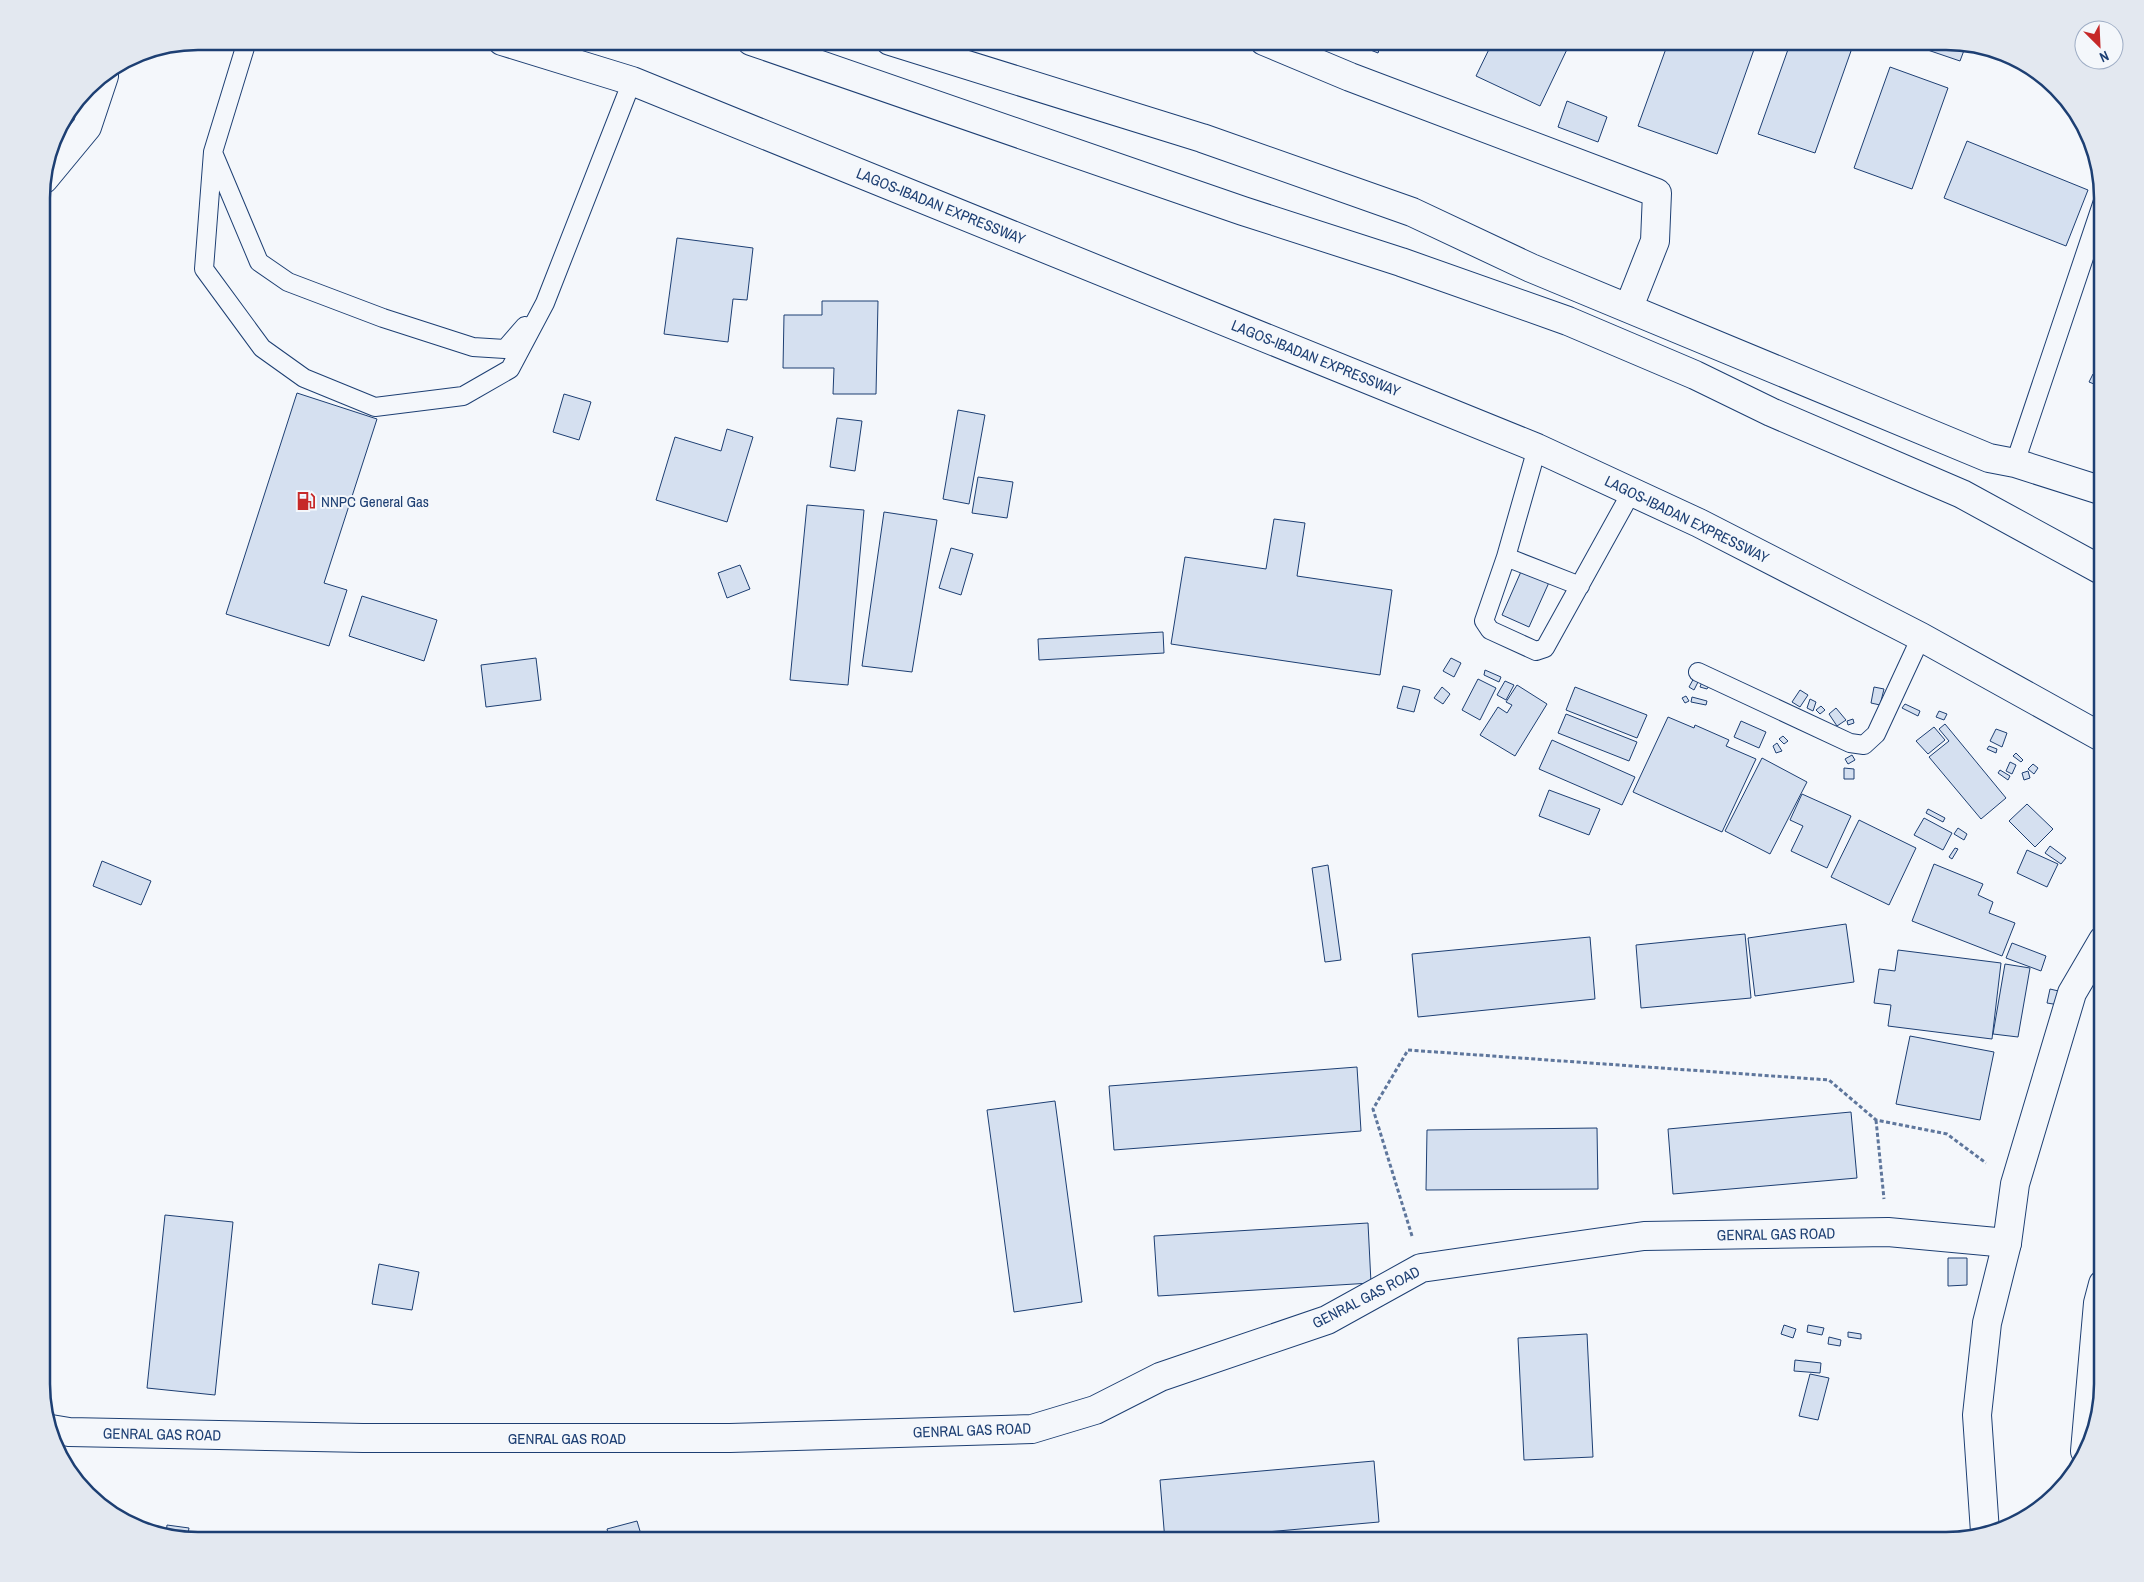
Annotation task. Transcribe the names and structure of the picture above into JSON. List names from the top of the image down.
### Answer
{
  "streets": {
    "main road": ["LAGOS-IBADAN EXPRESSWAY", "GENRAL GAS ROAD"]
  },
  "places": {
    "fuel station": ["NNPC General Gas"]
  },
  "north": "bottom right"
}
